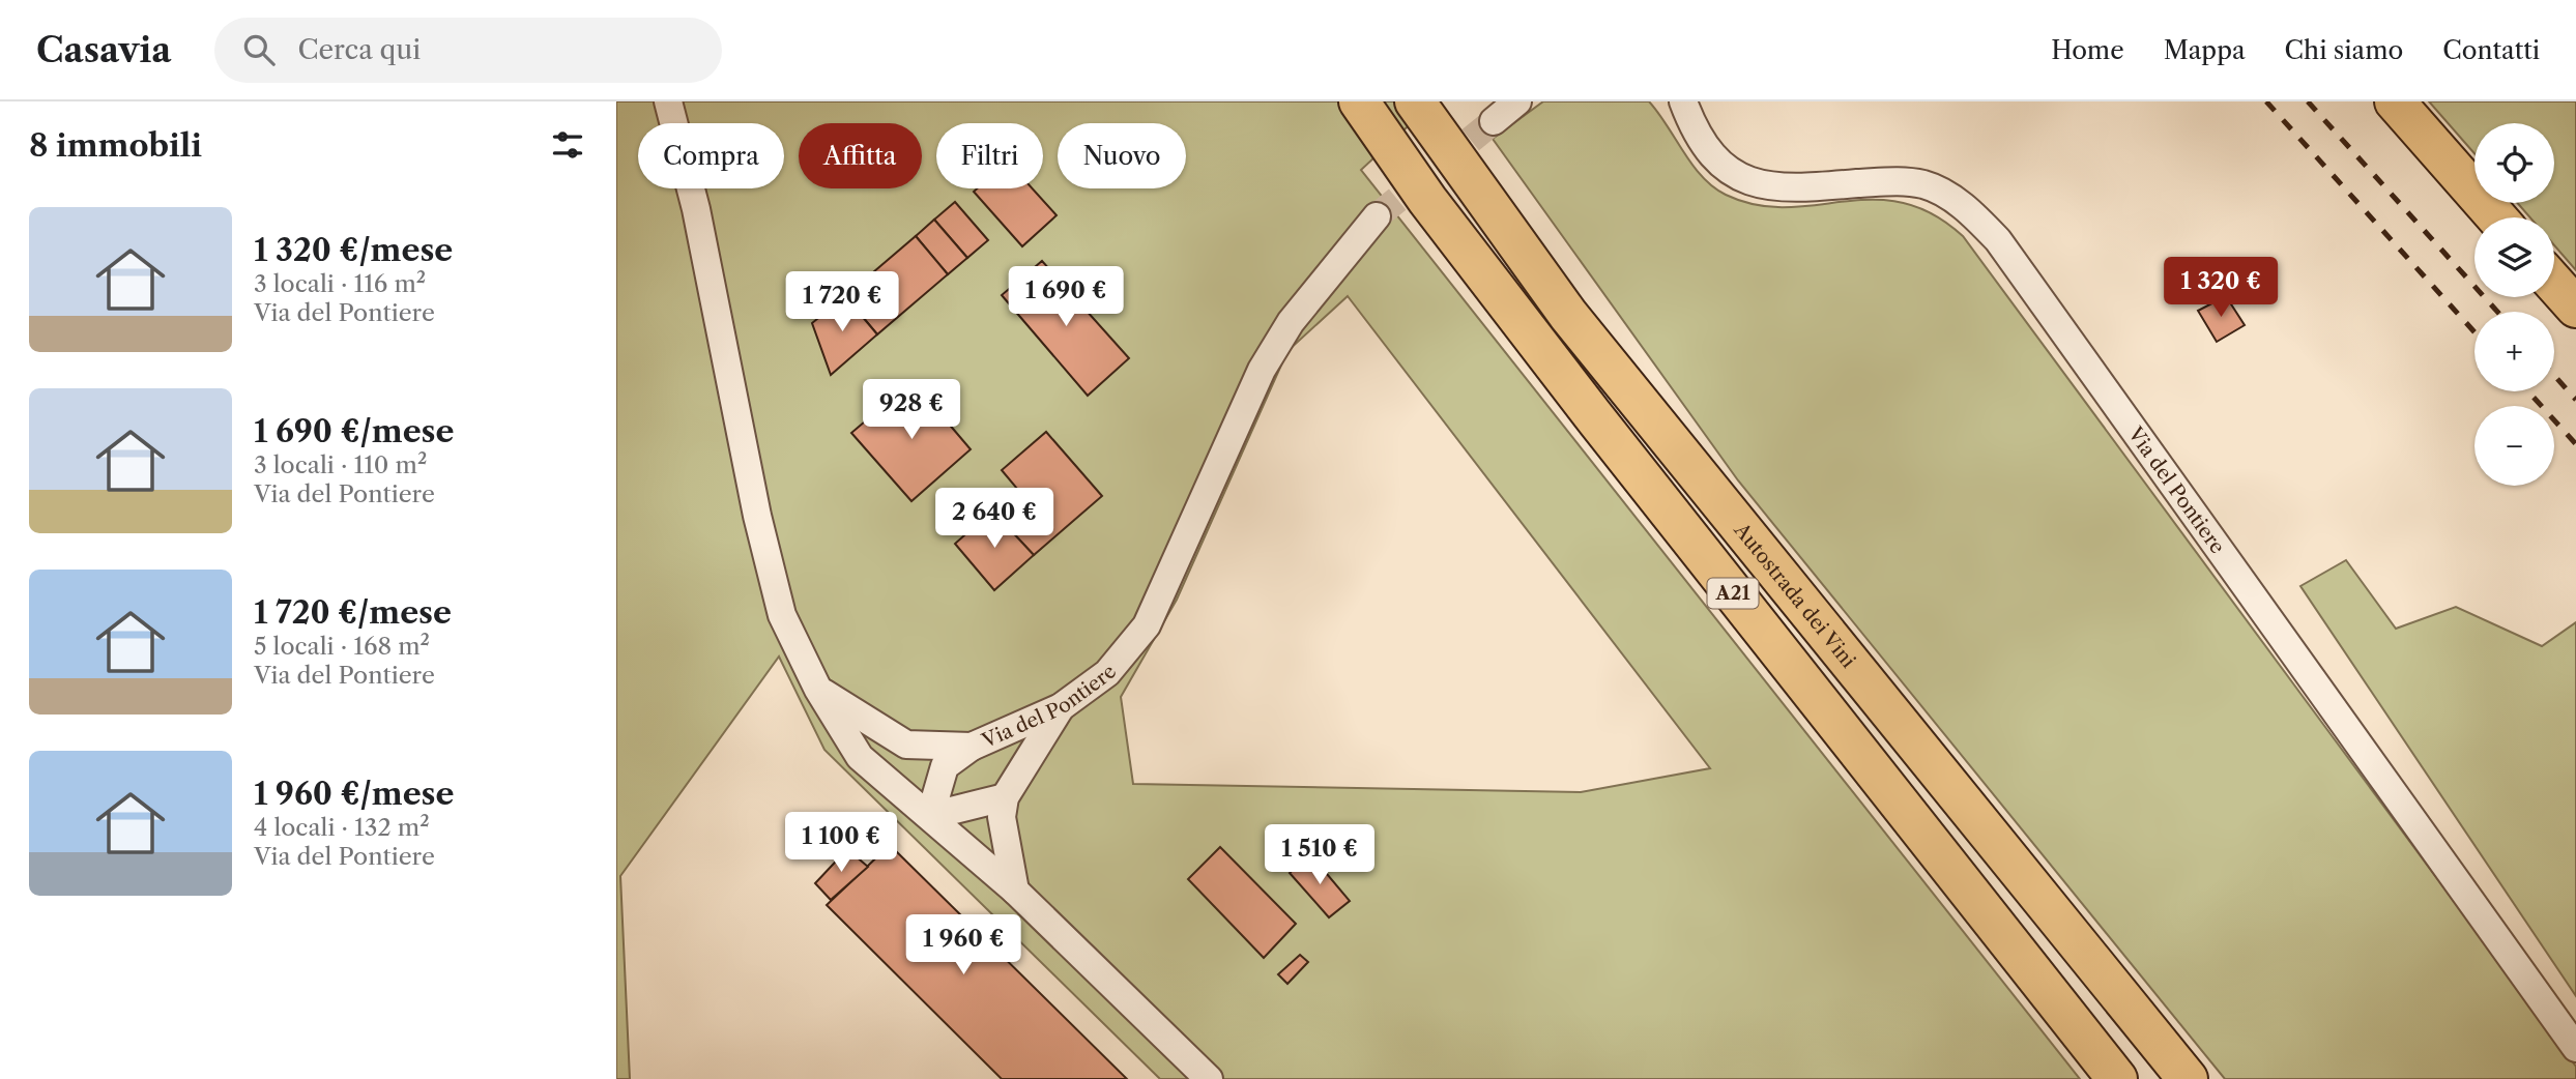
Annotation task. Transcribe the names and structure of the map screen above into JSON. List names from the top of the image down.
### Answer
{
  "streets": {
    "main road": ["A21", "Autostrada dei Vini"],
    "street": ["Via del Pontiere"]
  },
  "page": {
    "header": "Casavia",
    "search": "Cerca qui",
    "nav": [
      "Home",
      "Mappa",
      "Chi siamo",
      "Contatti"
    ],
    "heading": "8 immobili",
    "map_buttons": ["+", "−"],
    "chip": [
      "Compra",
      "Affitta",
      "Filtri",
      "Nuovo"
    ],
    "list": [
      {
        "name": "1 320 €/mese",
        "note": "3 locali · 116 m² · Via del Pontiere"
      },
      {
        "name": "1 690 €/mese",
        "note": "3 locali · 110 m² · Via del Pontiere"
      },
      {
        "name": "1 720 €/mese",
        "note": "5 locali · 168 m² · Via del Pontiere"
      },
      {
        "name": "1 960 €/mese",
        "note": "4 locali · 132 m² · Via del Pontiere"
      }
    ],
    "price": [
      "1 320 €",
      "1 690 €",
      "1 720 €",
      "928 €",
      "2 640 €",
      "1 100 €",
      "1 510 €",
      "1 960 €"
    ]
  }
}
